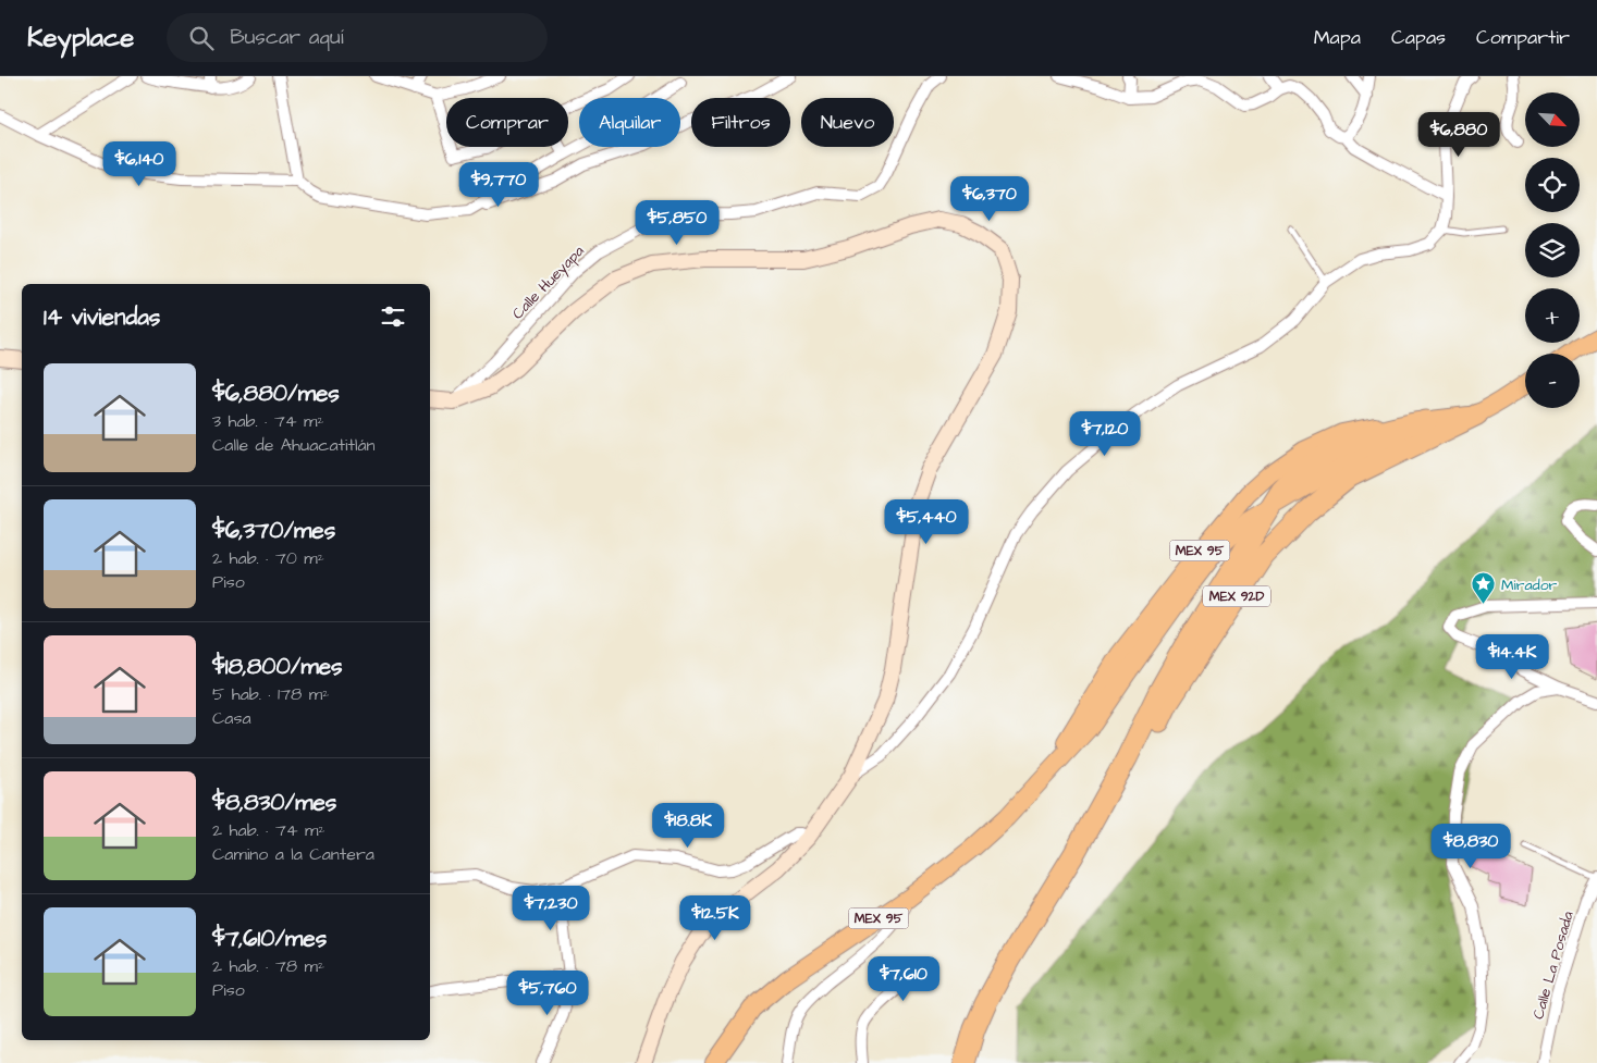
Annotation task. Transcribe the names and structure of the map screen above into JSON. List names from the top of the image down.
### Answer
{
  "streets": {
    "highway": ["MEX 92D"],
    "main road": ["MEX 95"],
    "street": ["Calle Hueyapa", "Calle La Posada"]
  },
  "crossings": [
    ["MEX 95", "MEX 92D"]
  ],
  "places": {
    "place": ["Mirador"]
  },
  "north": "bottom right",
  "page": {
    "header": "Keyplace",
    "search": "Buscar aquí",
    "nav": ["Mapa", "Capas", "Compartir"],
    "map_buttons": ["+", "−"],
    "chip": [
      "Comprar",
      "Alquilar",
      "Filtros",
      "Nuevo"
    ],
    "price": [
      "$6,880",
      "$6,140",
      "$9,770",
      "$6,370",
      "$5,850",
      "$7,120",
      "$5,440",
      "$14.4K",
      "$18.8K",
      "$8,830",
      "$7,230",
      "$12.5K",
      "$7,610",
      "$5,760"
    ],
    "heading": "14 viviendas",
    "list": [
      {
        "name": "$6,880/mes",
        "note": "3 hab. · 74 m² · Calle de Ahuacatitlán"
      },
      {
        "name": "$6,370/mes",
        "note": "2 hab. · 70 m² · Piso"
      },
      {
        "name": "$18,800/mes",
        "note": "5 hab. · 178 m² · Casa"
      },
      {
        "name": "$8,830/mes",
        "note": "2 hab. · 74 m² · Camino a la Cantera"
      },
      {
        "name": "$7,610/mes",
        "note": "2 hab. · 78 m² · Piso"
      }
    ]
  }
}
